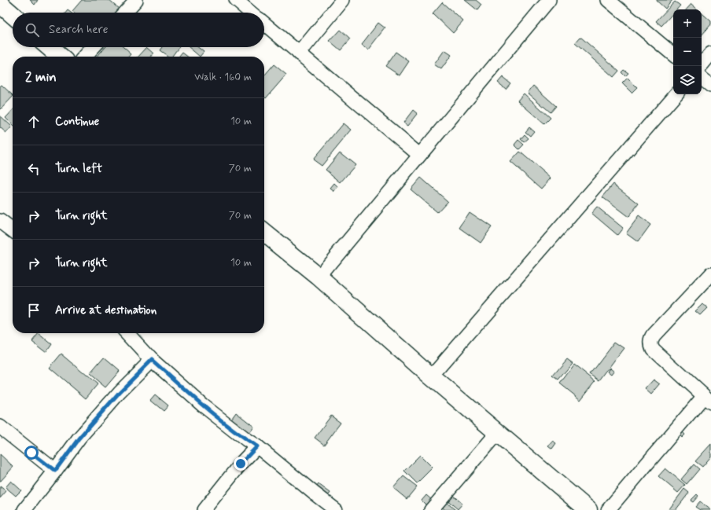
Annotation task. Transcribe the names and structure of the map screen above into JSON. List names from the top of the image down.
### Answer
{
  "page": {
    "map_buttons": ["+", "−"],
    "search": "Search here",
    "heading": ["2 min", "Walk · 160 m"],
    "list": [
      ["Continue", "10 m"],
      ["Turn left", "70 m"],
      ["Turn right", "70 m"],
      ["Turn right", "10 m"],
      "Arrive at destination"
    ]
  }
}
